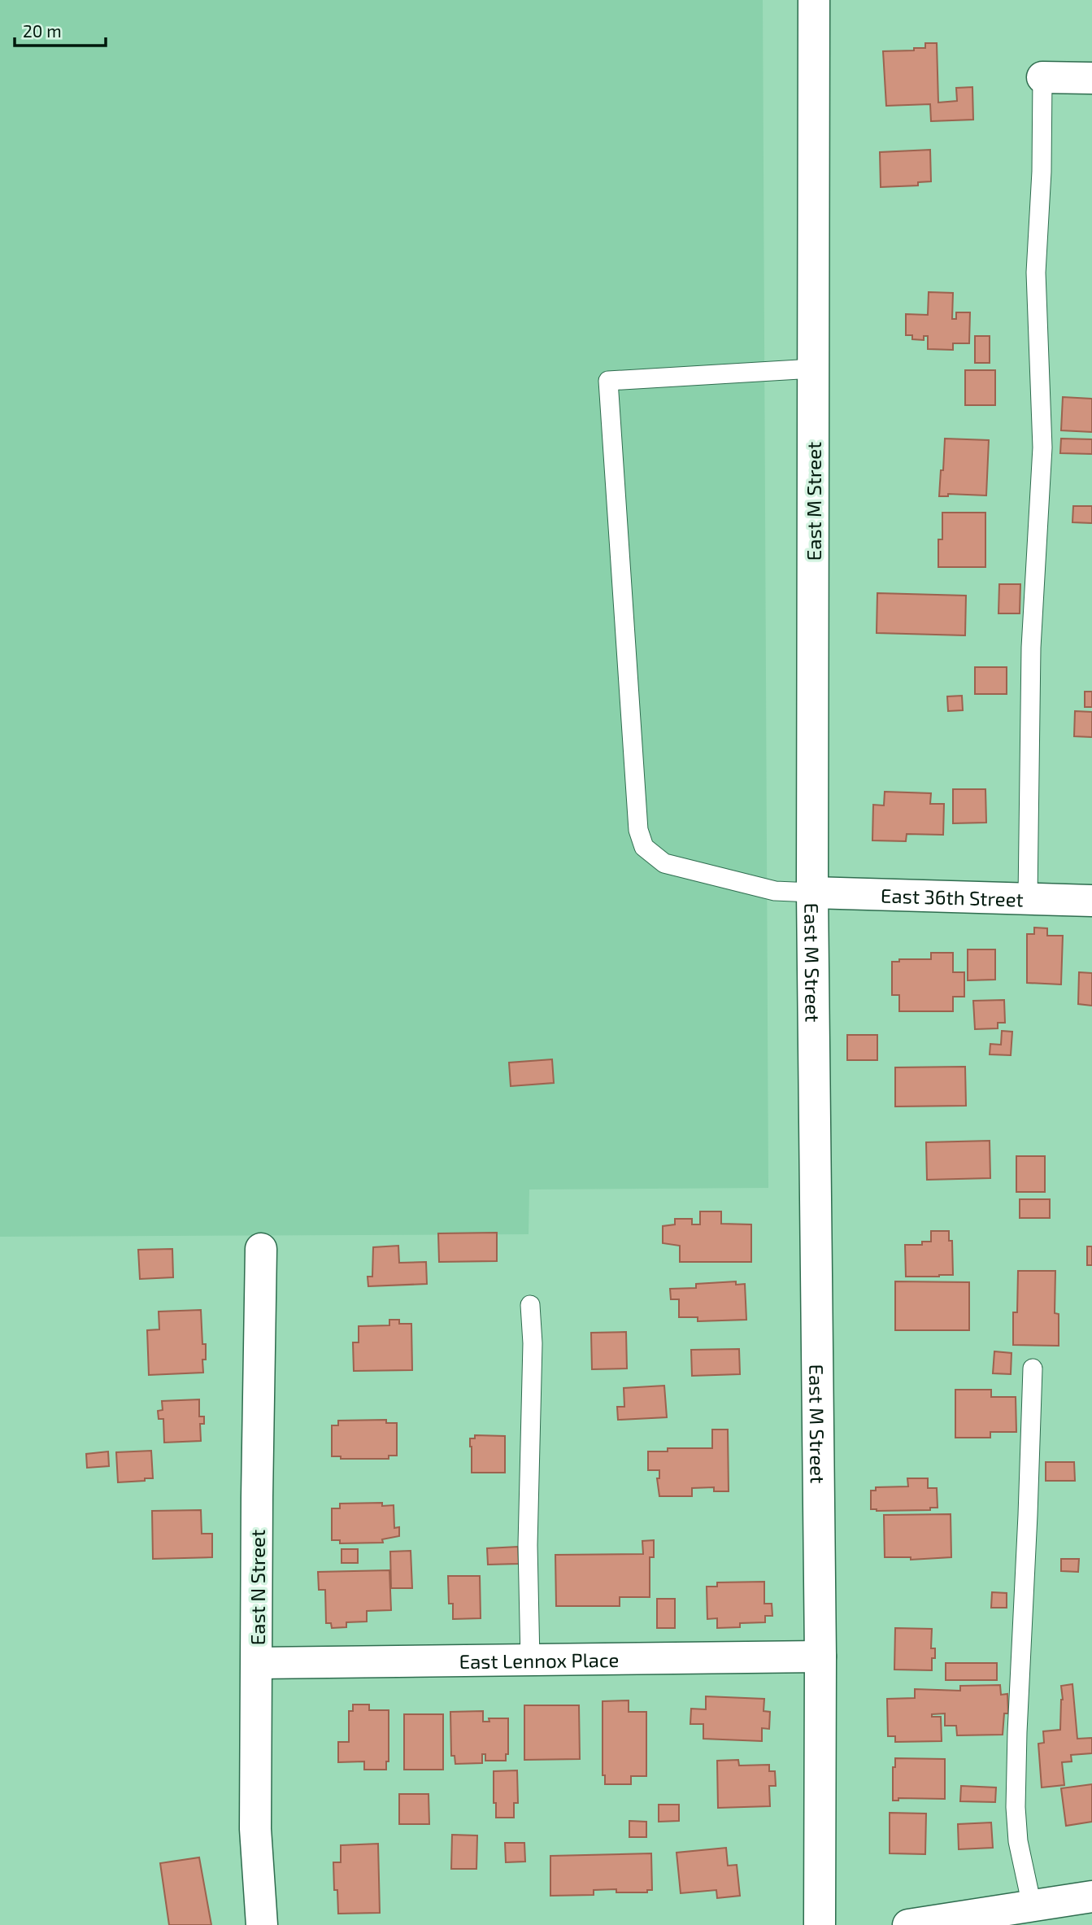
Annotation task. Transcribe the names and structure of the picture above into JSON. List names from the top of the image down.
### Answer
{
  "streets": {
    "street": [
      "East M Street",
      "East 36th Street",
      "East N Street",
      "East Lennox Place"
    ]
  },
  "crossings": [
    ["East M Street", "East 36th Street"],
    ["East M Street", "East Lennox Place"],
    ["East N Street", "East Lennox Place"]
  ],
  "scale_bar": "20 m"
}
